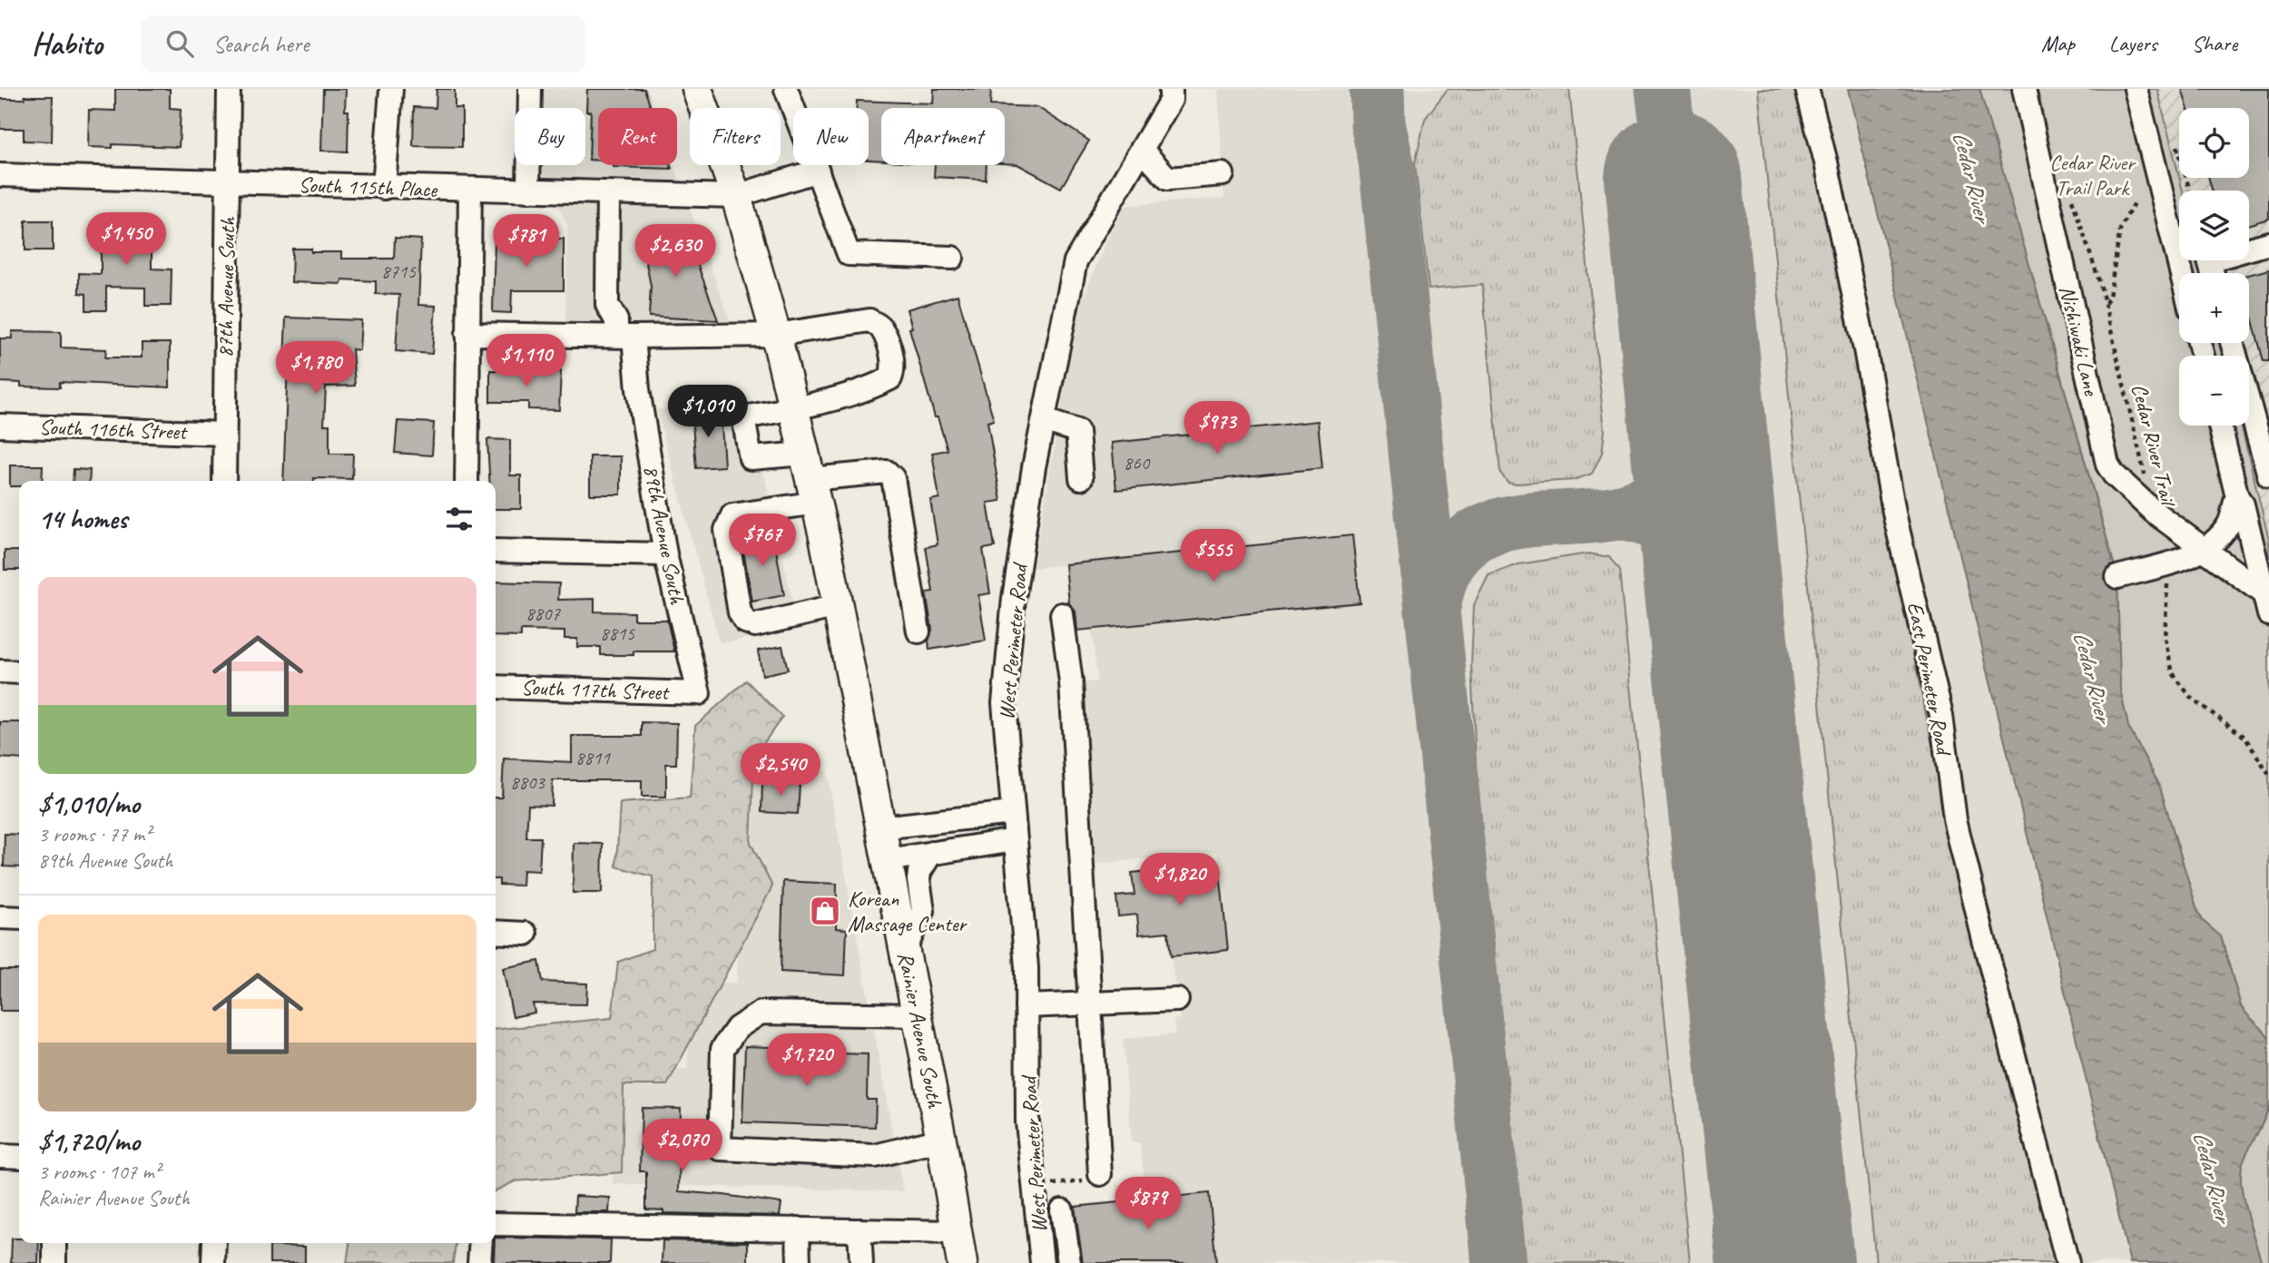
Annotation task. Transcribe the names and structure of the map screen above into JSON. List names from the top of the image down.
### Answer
{
  "streets": {
    "main road": ["Rainier Avenue South"],
    "street": [
      "South 115th Place",
      "87th Avenue South",
      "Nishiwaki Lane",
      "South 116th Street",
      "89th Avenue South",
      "West Perimeter Road",
      "East Perimeter Road",
      "South 117th Street"
    ],
    "path": ["Cedar River Trail"]
  },
  "crossings": [
    ["South 115th Place", "87th Avenue South"],
    ["South 115th Place", "89th Avenue South"],
    ["South 115th Place", "Rainier Avenue South"],
    ["87th Avenue South", "South 116th Street"],
    ["Nishiwaki Lane", "Cedar River Trail"],
    ["89th Avenue South", "South 117th Street"]
  ],
  "water": ["Cedar River"],
  "parks": ["Cedar River Trail Park"],
  "places": {
    "shop": ["Korean Massage Center"]
  },
  "house_numbers": [
    "8715",
    "860",
    "8807",
    "8815",
    "8811",
    "8803"
  ],
  "page": {
    "header": "Habito",
    "search": "Search here",
    "nav": ["Map", "Layers", "Share"],
    "map_buttons": ["+", "−"],
    "chip": [
      "Buy",
      "Rent",
      "Filters",
      "New",
      "Apartment"
    ],
    "price": [
      "$1,450",
      "$781",
      "$2,630",
      "$1,110",
      "$1,780",
      "$1,010",
      "$973",
      "$767",
      "$555",
      "$2,540",
      "$1,820",
      "$1,720",
      "$2,070",
      "$879"
    ],
    "heading": "14 homes",
    "list": [
      {
        "name": "$1,010/mo",
        "note": "3 rooms · 77 m² · 89th Avenue South"
      },
      {
        "name": "$1,720/mo",
        "note": "3 rooms · 107 m² · Rainier Avenue South"
      }
    ]
  }
}
